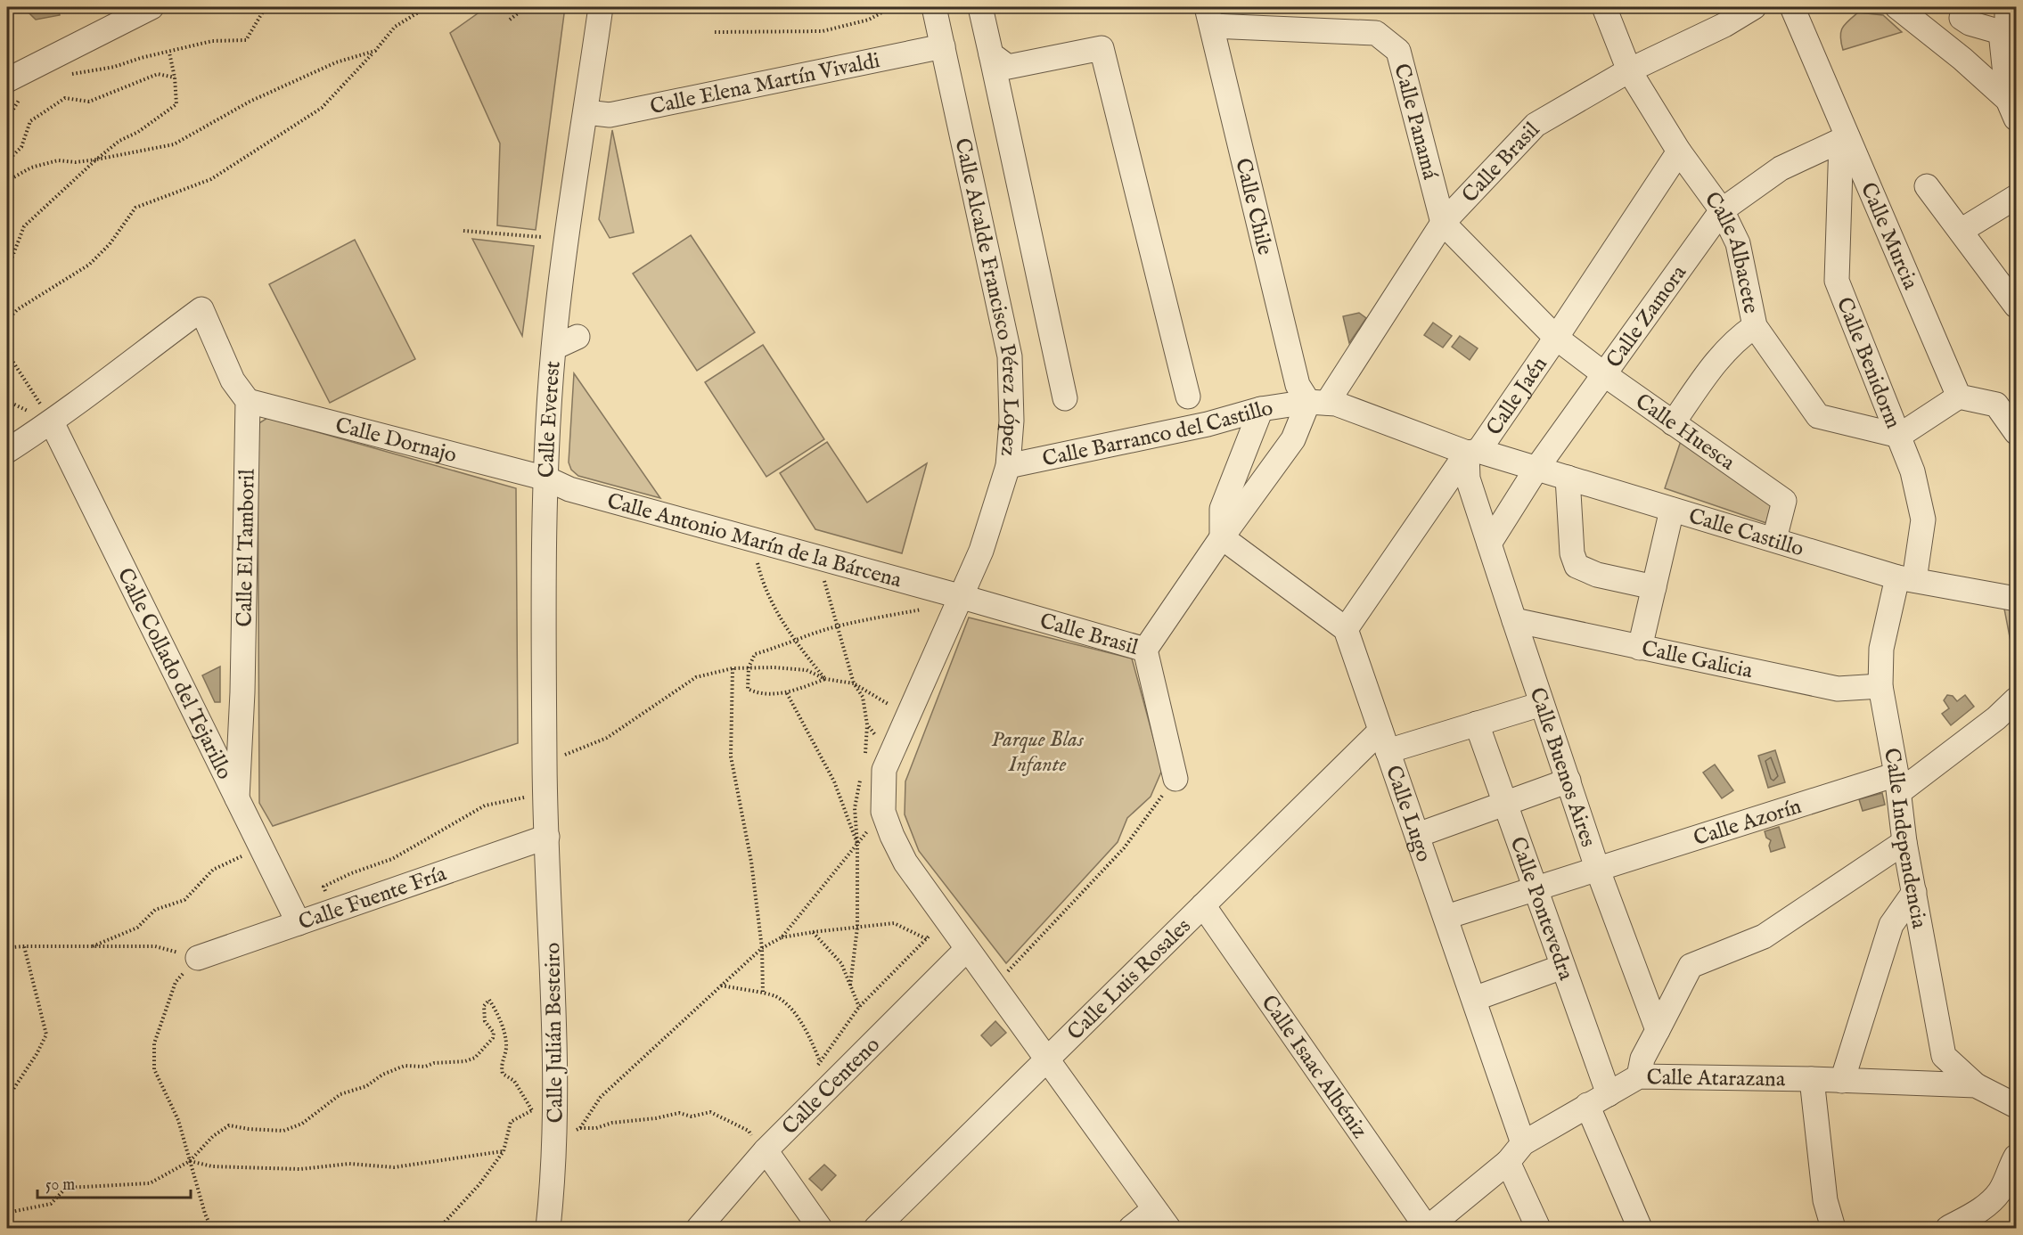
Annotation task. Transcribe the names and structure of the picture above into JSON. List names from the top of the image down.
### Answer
{
  "streets": {
    "street": [
      "Calle Elena Martín Vivaldi",
      "Calle Panamá",
      "Calle Brasil",
      "Calle Chile",
      "Calle Murcia",
      "Calle Albacete",
      "Calle Alcalde Francisco Pérez López",
      "Calle Zamora",
      "Calle Benidorm",
      "Calle Jaén",
      "Calle Everest",
      "Calle Huesca",
      "Calle Barranco del Castillo",
      "Calle Dornajo",
      "Calle Castillo",
      "Calle Antonio Marín de la Bárcena",
      "Calle El Tamboril",
      "Calle Galicia",
      "Calle Collado del Tejarillo",
      "Calle Buenos Aires",
      "Calle Lugo",
      "Calle Azorín",
      "Calle Independencia",
      "Calle Fuente Fría",
      "Calle Pontevedra",
      "Calle Luis Rosales",
      "Calle Julián Besteiro",
      "Calle Isaac Albéniz",
      "Calle Atarazana",
      "Calle Centeno"
    ]
  },
  "crossings": [
    ["Calle Elena Martín Vivaldi", "Calle Alcalde Francisco Pérez López"],
    ["Calle Elena Martín Vivaldi", "Calle Everest"],
    ["Calle Panamá", "Calle Brasil"],
    ["Calle Panamá", "Calle Chile"],
    ["Calle Brasil", "Calle Chile"],
    ["Calle Brasil", "Calle Albacete"],
    ["Calle Brasil", "Calle Alcalde Francisco Pérez López"],
    ["Calle Brasil", "Calle Barranco del Castillo"],
    ["Calle Brasil", "Calle Castillo"],
    ["Calle Brasil", "Calle Antonio Marín de la Bárcena"],
    ["Calle Chile", "Calle Barranco del Castillo"],
    ["Calle Chile", "Calle Castillo"],
    ["Calle Murcia", "Calle Zamora"],
    ["Calle Murcia", "Calle Benidorm"],
    ["Calle Albacete", "Calle Zamora"],
    ["Calle Albacete", "Calle Benidorm"],
    ["Calle Albacete", "Calle Jaén"],
    ["Calle Alcalde Francisco Pérez López", "Calle Barranco del Castillo"],
    ["Calle Alcalde Francisco Pérez López", "Calle Antonio Marín de la Bárcena"],
    ["Calle Alcalde Francisco Pérez López", "Calle Luis Rosales"],
    ["Calle Alcalde Francisco Pérez López", "Calle Centeno"],
    ["Calle Zamora", "Calle Benidorm"],
    ["Calle Zamora", "Calle Huesca"],
    ["Calle Zamora", "Calle Castillo"],
    ["Calle Zamora", "Calle Buenos Aires"],
    ["Calle Benidorm", "Calle Castillo"],
    ["Calle Benidorm", "Calle Independencia"],
    ["Calle Jaén", "Calle Huesca"],
    ["Calle Jaén", "Calle Castillo"],
    ["Calle Jaén", "Calle Buenos Aires"],
    ["Calle Jaén", "Calle Lugo"],
    ["Calle Everest", "Calle Dornajo"],
    ["Calle Everest", "Calle Antonio Marín de la Bárcena"],
    ["Calle Everest", "Calle Fuente Fría"],
    ["Calle Everest", "Calle Julián Besteiro"],
    ["Calle Huesca", "Calle Castillo"],
    ["Calle Barranco del Castillo", "Calle Castillo"],
    ["Calle Dornajo", "Calle Antonio Marín de la Bárcena"],
    ["Calle Dornajo", "Calle El Tamboril"],
    ["Calle Castillo", "Calle Buenos Aires"],
    ["Calle Castillo", "Calle Independencia"],
    ["Calle El Tamboril", "Calle Collado del Tejarillo"],
    ["Calle Galicia", "Calle Buenos Aires"],
    ["Calle Galicia", "Calle Independencia"],
    ["Calle Collado del Tejarillo", "Calle Fuente Fría"],
    ["Calle Buenos Aires", "Calle Azorín"],
    ["Calle Lugo", "Calle Azorín"],
    ["Calle Lugo", "Calle Luis Rosales"],
    ["Calle Lugo", "Calle Atarazana"],
    ["Calle Azorín", "Calle Independencia"],
    ["Calle Azorín", "Calle Pontevedra"],
    ["Calle Independencia", "Calle Atarazana"],
    ["Calle Fuente Fría", "Calle Julián Besteiro"],
    ["Calle Pontevedra", "Calle Atarazana"],
    ["Calle Luis Rosales", "Calle Isaac Albéniz"],
    ["Calle Isaac Albéniz", "Calle Atarazana"]
  ],
  "parks": ["Parque Blas Infante"],
  "scale_bar": "50 m"
}
